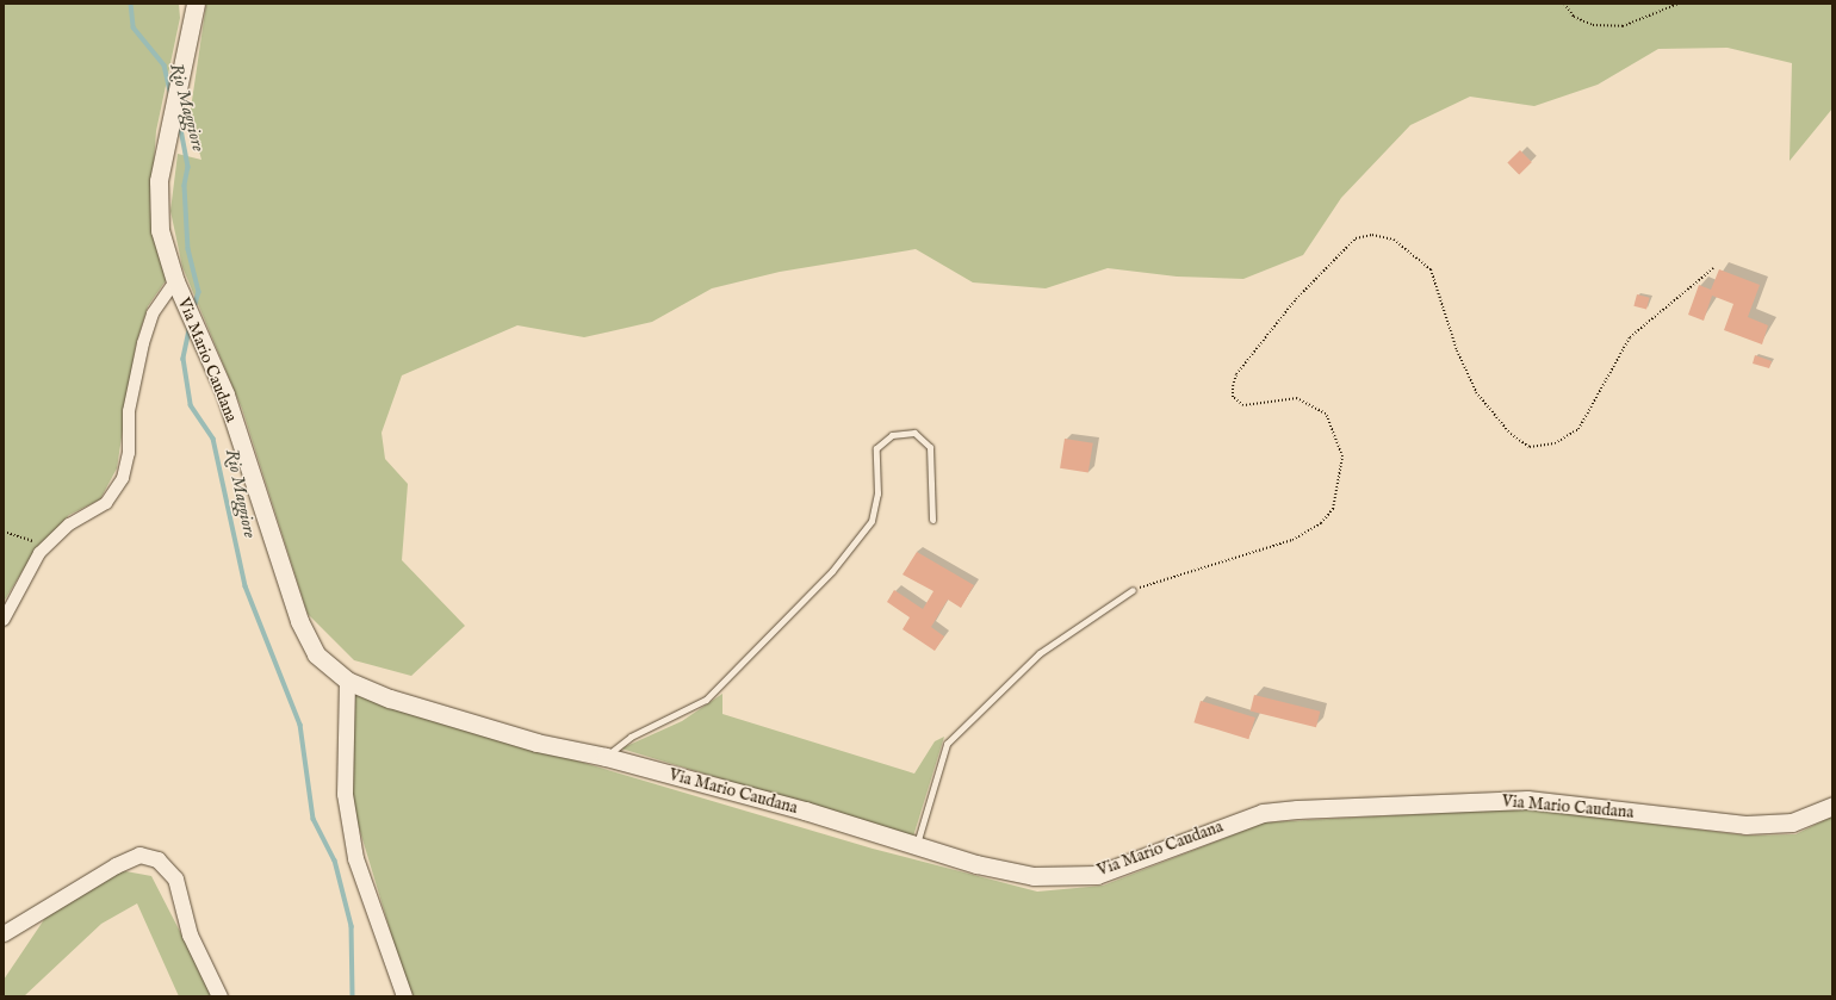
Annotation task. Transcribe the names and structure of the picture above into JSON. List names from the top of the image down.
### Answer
{
  "streets": {
    "main road": ["Via Mario Caudana"]
  },
  "water": ["Rio Maggiore"]
}
